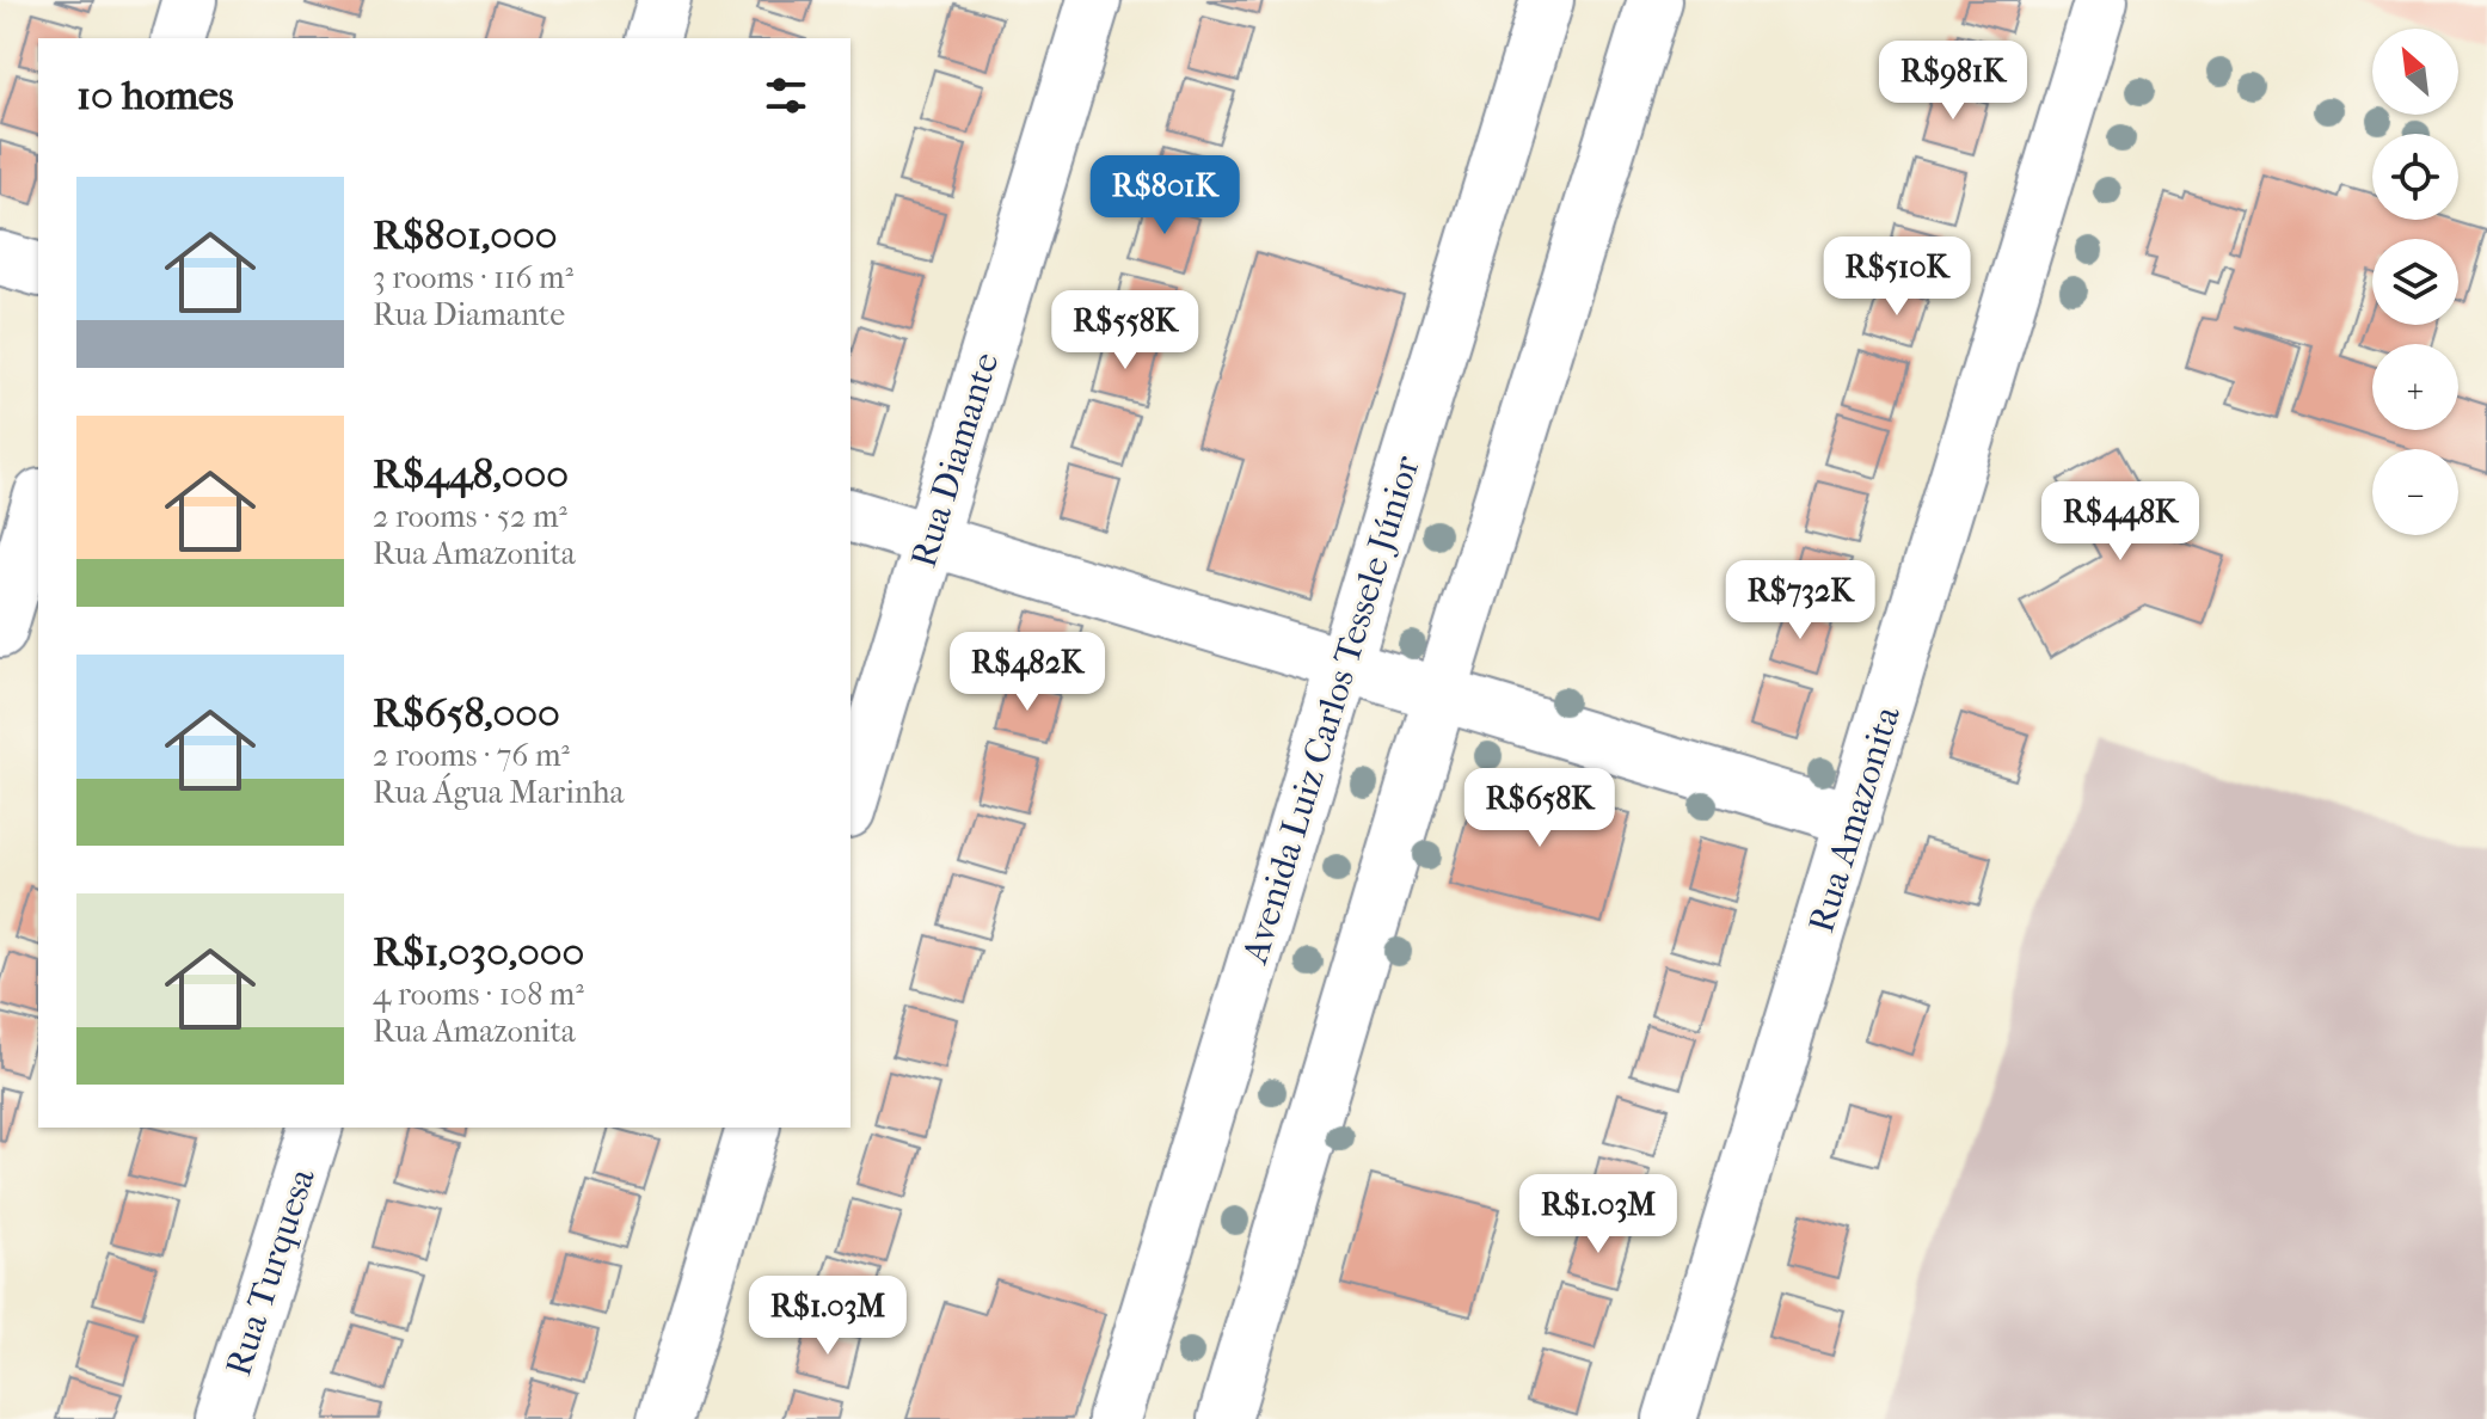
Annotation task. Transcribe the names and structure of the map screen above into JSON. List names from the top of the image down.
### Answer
{
  "streets": {
    "street": [
      "Rua Diamante",
      "Avenida Luiz Carlos Tessele Júnior",
      "Rua Amazonita",
      "Rua Turquesa"
    ]
  },
  "north": "top left",
  "page": {
    "map_buttons": ["+", "−"],
    "heading": "10 homes",
    "price": [
      "R$981K",
      "R$801K",
      "R$510K",
      "R$558K",
      "R$448K",
      "R$732K",
      "R$482K",
      "R$658K",
      "R$1.03M",
      "R$1.03M"
    ],
    "list": [
      {
        "name": "R$801,000",
        "note": "3 rooms · 116 m² · Rua Diamante"
      },
      {
        "name": "R$448,000",
        "note": "2 rooms · 52 m² · Rua Amazonita"
      },
      {
        "name": "R$658,000",
        "note": "2 rooms · 76 m² · Rua Água Marinha"
      },
      {
        "name": "R$1,030,000",
        "note": "4 rooms · 108 m² · Rua Amazonita"
      }
    ]
  }
}
